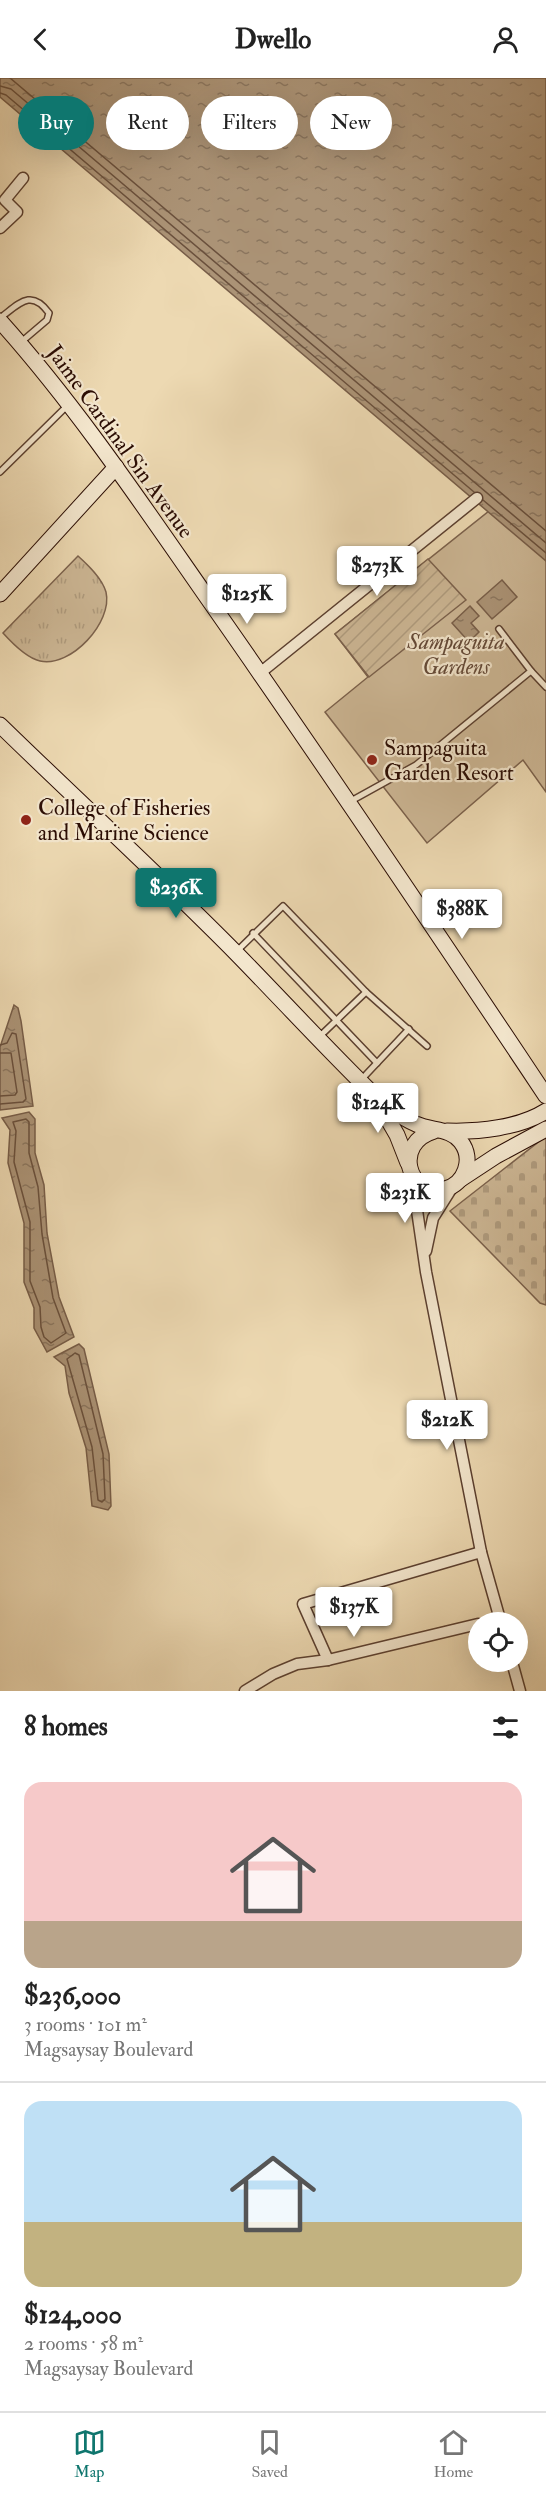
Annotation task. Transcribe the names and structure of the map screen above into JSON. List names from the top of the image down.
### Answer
{
  "streets": {
    "main road": ["Jaime Cardinal Sin Avenue"]
  },
  "parks": ["Sampaguita Gardens"],
  "places": ["Sampaguita Garden Resort", "College of Fisheries and Marine Science"],
  "page": {
    "header": "Dwello",
    "chip": [
      "Buy",
      "Rent",
      "Filters",
      "New"
    ],
    "price": [
      "$273K",
      "$125K",
      "$236K",
      "$388K",
      "$124K",
      "$231K",
      "$212K",
      "$137K"
    ],
    "heading": "8 homes",
    "list": [
      {
        "name": "$236,000",
        "note": "3 rooms · 101 m² · Magsaysay Boulevard"
      },
      {
        "name": "$124,000",
        "note": "2 rooms · 58 m² · Magsaysay Boulevard"
      }
    ],
    "tabs": ["Map", "Saved", "Home"]
  }
}
